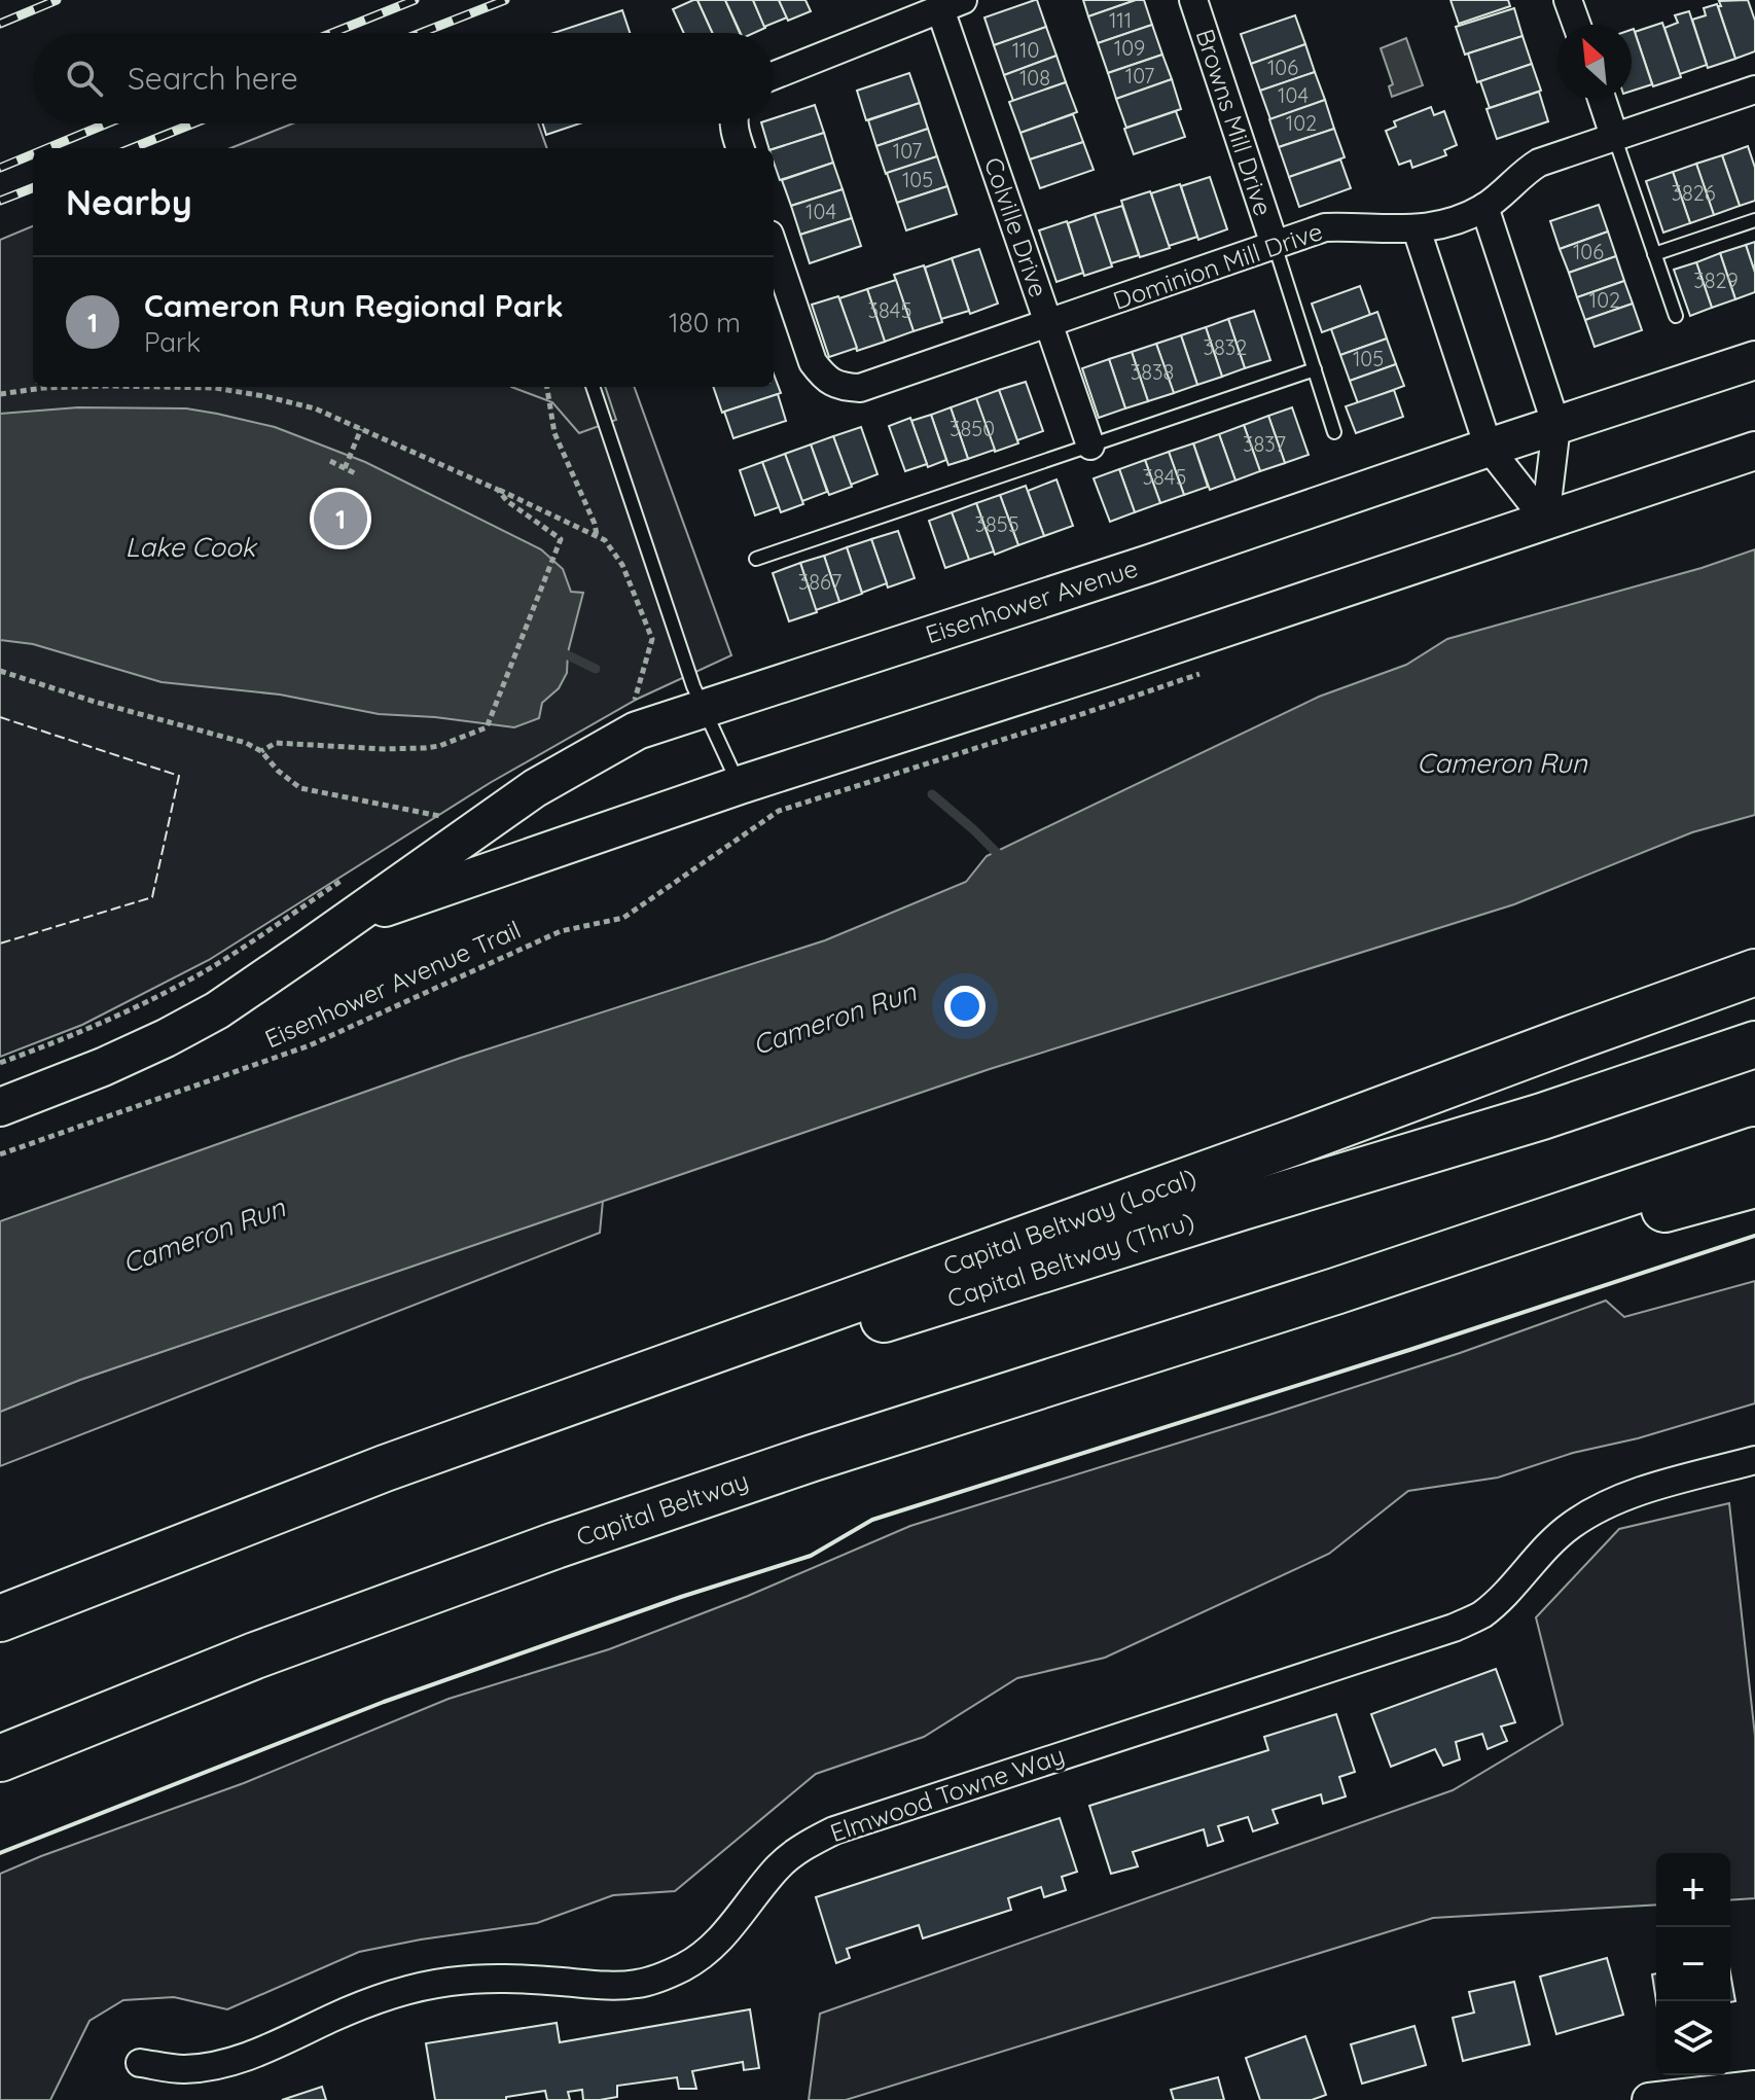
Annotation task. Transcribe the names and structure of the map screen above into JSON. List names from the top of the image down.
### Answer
{
  "streets": {
    "highway": ["Capital Beltway (Local)", "Capital Beltway (Thru)", "Capital Beltway"],
    "main road": ["Eisenhower Avenue"],
    "street": [
      "Browns Mill Drive",
      "Colville Drive",
      "Dominion Mill Drive",
      "Elmwood Towne Way"
    ],
    "path": ["Eisenhower Avenue Trail"]
  },
  "crossings": [
    ["Browns Mill Drive", "Dominion Mill Drive"],
    ["Colville Drive", "Dominion Mill Drive"],
    ["Capital Beltway (Local)", "Capital Beltway (Thru)"]
  ],
  "water": ["Lake Cook", "Cameron Run"],
  "house_numbers": [
    "111",
    "109",
    "110",
    "106",
    "107",
    "108",
    "104",
    "102",
    "107",
    "105",
    "3826",
    "104",
    "106",
    "3829",
    "102",
    "3845",
    "3832",
    "105",
    "3838",
    "3850",
    "3837",
    "3845",
    "3855",
    "3867"
  ],
  "north": "top left",
  "page": {
    "search": "Search here",
    "heading": "Nearby",
    "list": [
      {
        "mark": "1",
        "name": "Cameron Run Regional Park",
        "note": "Park",
        "value": "180 m"
      }
    ],
    "pins": "1",
    "map_buttons": ["+", "−"]
  }
}
